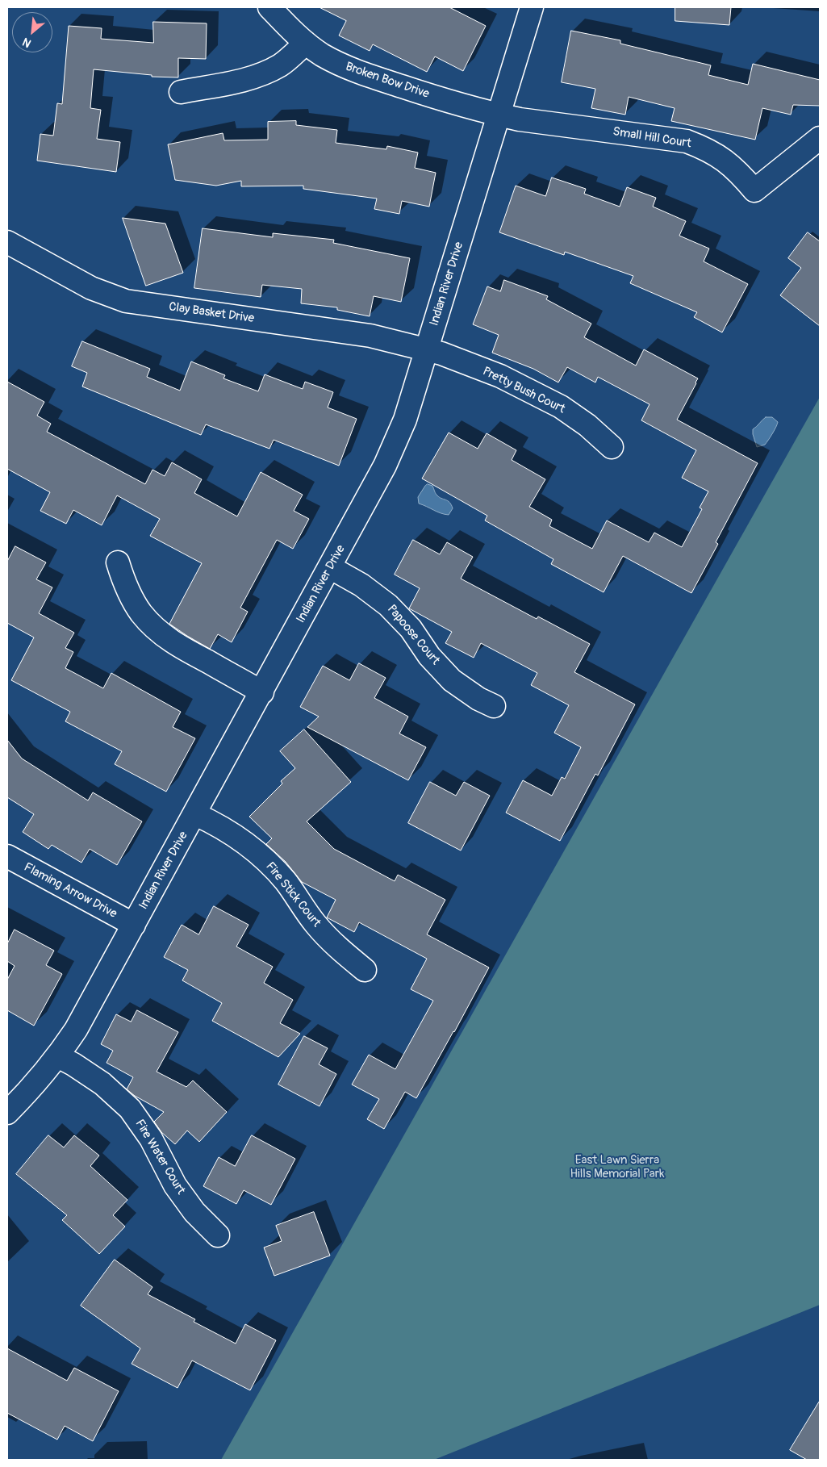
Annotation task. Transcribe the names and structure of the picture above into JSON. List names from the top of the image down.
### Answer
{
  "streets": {
    "street": [
      "Broken Bow Drive",
      "Small Hill Court",
      "Indian River Drive",
      "Clay Basket Drive",
      "Pretty Bush Court",
      "Papoose Court",
      "Flaming Arrow Drive",
      "Fire Stick Court",
      "Fire Water Court"
    ]
  },
  "crossings": [
    ["Broken Bow Drive", "Small Hill Court"],
    ["Broken Bow Drive", "Indian River Drive"],
    ["Small Hill Court", "Indian River Drive"],
    ["Indian River Drive", "Clay Basket Drive"],
    ["Indian River Drive", "Pretty Bush Court"],
    ["Indian River Drive", "Papoose Court"],
    ["Indian River Drive", "Flaming Arrow Drive"],
    ["Indian River Drive", "Fire Stick Court"],
    ["Indian River Drive", "Fire Water Court"],
    ["Clay Basket Drive", "Pretty Bush Court"]
  ],
  "parks": ["East Lawn Sierra Hills Memorial Park"],
  "north": "bottom left"
}
